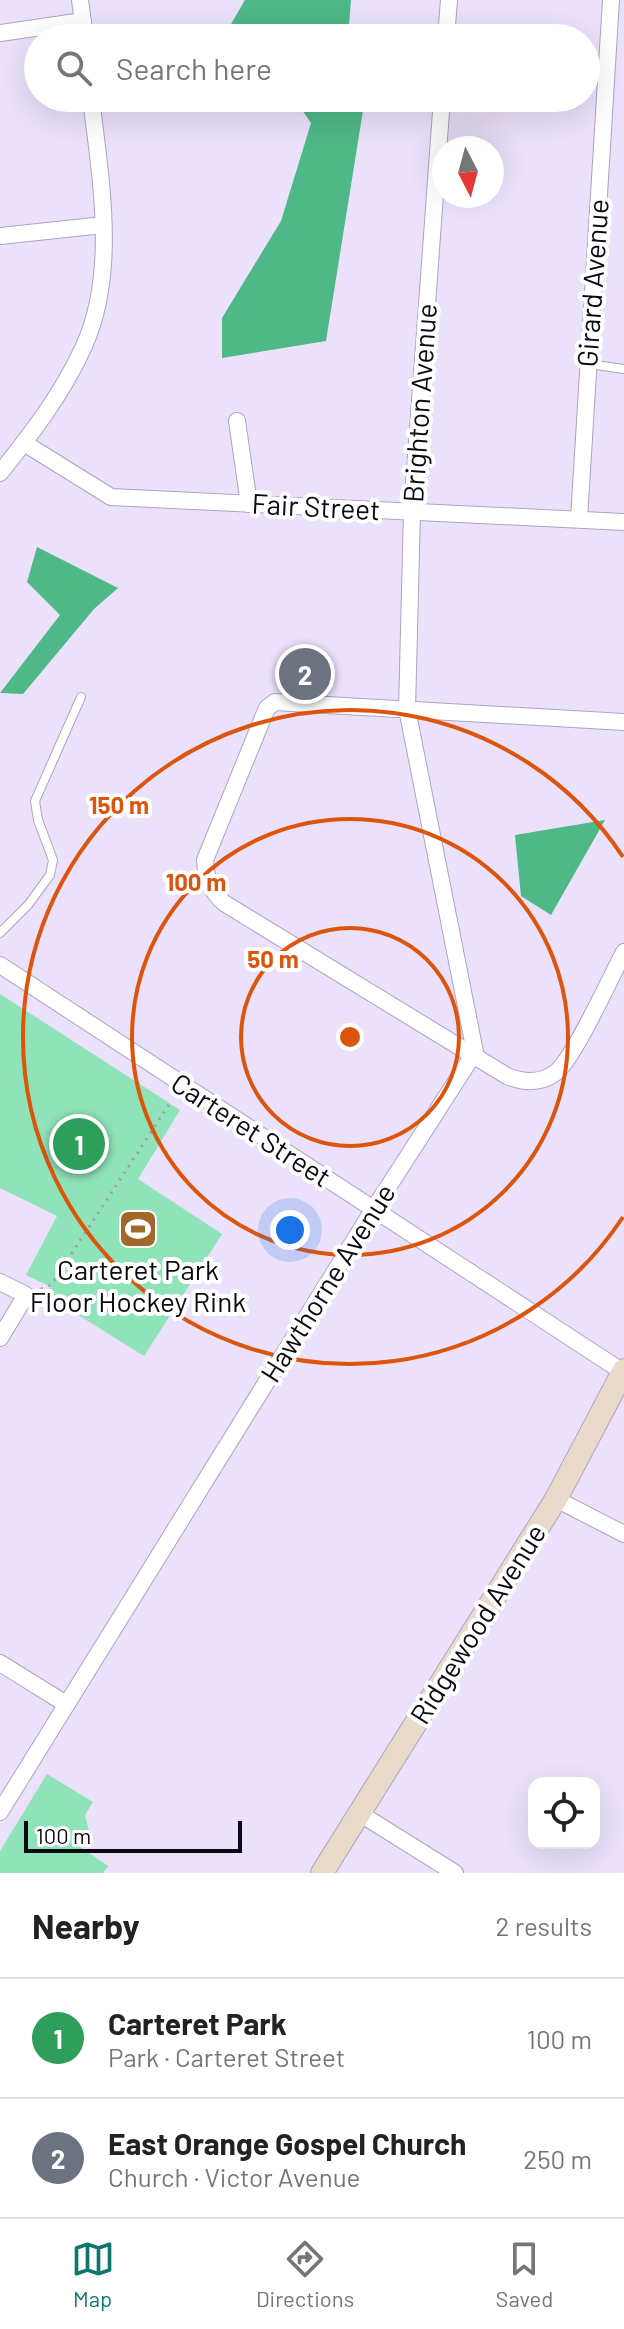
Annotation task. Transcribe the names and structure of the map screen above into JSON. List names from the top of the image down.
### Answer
{
  "streets": {
    "street": [
      "Girard Avenue",
      "Brighton Avenue",
      "Fair Street",
      "Carteret Street",
      "Hawthorne Avenue",
      "Ridgewood Avenue"
    ]
  },
  "crossings": [
    ["Girard Avenue", "Fair Street"],
    ["Brighton Avenue", "Fair Street"],
    ["Carteret Street", "Hawthorne Avenue"],
    ["Carteret Street", "Ridgewood Avenue"]
  ],
  "places": {
    "sports": ["Carteret Park Floor Hockey Rink"]
  },
  "scale_bar": "100 m",
  "north": "bottom",
  "page": {
    "search": "Search here",
    "pins": ["2", "1"],
    "scale": "100 m",
    "heading": ["Nearby", "2 results"],
    "list": [
      {
        "mark": "1",
        "name": "Carteret Park",
        "note": "Park · Carteret Street",
        "value": "100 m"
      },
      {
        "mark": "2",
        "name": "East Orange Gospel Church",
        "note": "Church · Victor Avenue",
        "value": "250 m"
      }
    ],
    "nav": ["Map", "Directions", "Saved"]
  },
  "rings": ["150 m", "100 m", "50 m"]
}
